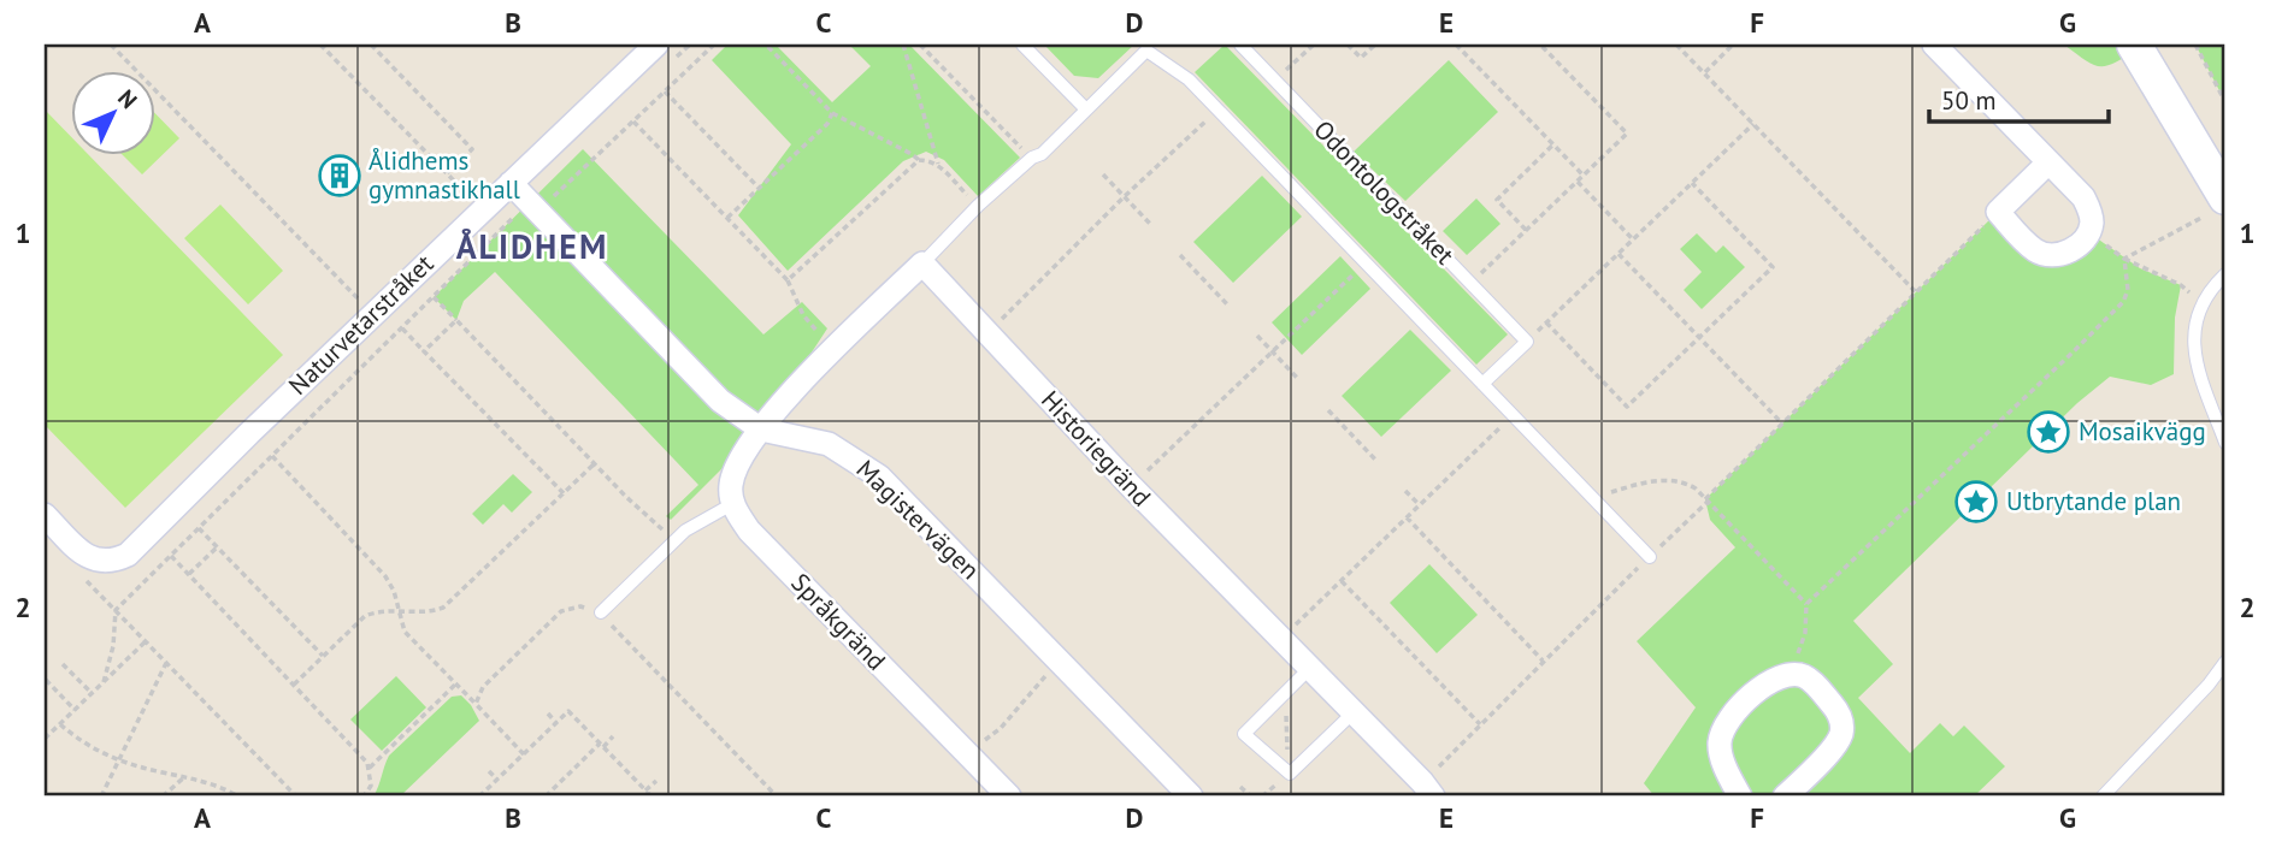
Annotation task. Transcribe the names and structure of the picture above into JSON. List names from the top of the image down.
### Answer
{
  "streets": {
    "street": [
      "Naturvetarstråket",
      "Historiegränd",
      "Magistervägen",
      "Språkgränd"
    ],
    "lane": ["Odontologstråket"]
  },
  "crossings": [
    ["Naturvetarstråket", "Magistervägen"]
  ],
  "districts": ["ÅLIDHEM"],
  "places": {
    "building": ["Ålidhems gymnastikhall"],
    "place": ["Mosaikvägg", "Utbrytande plan"]
  },
  "scale_bar": "50 m",
  "north": "top right",
  "grid": {
    "columns": [
      "A",
      "B",
      "C",
      "D",
      "E",
      "F",
      "G"
    ],
    "rows": ["1", "2"]
  }
}
